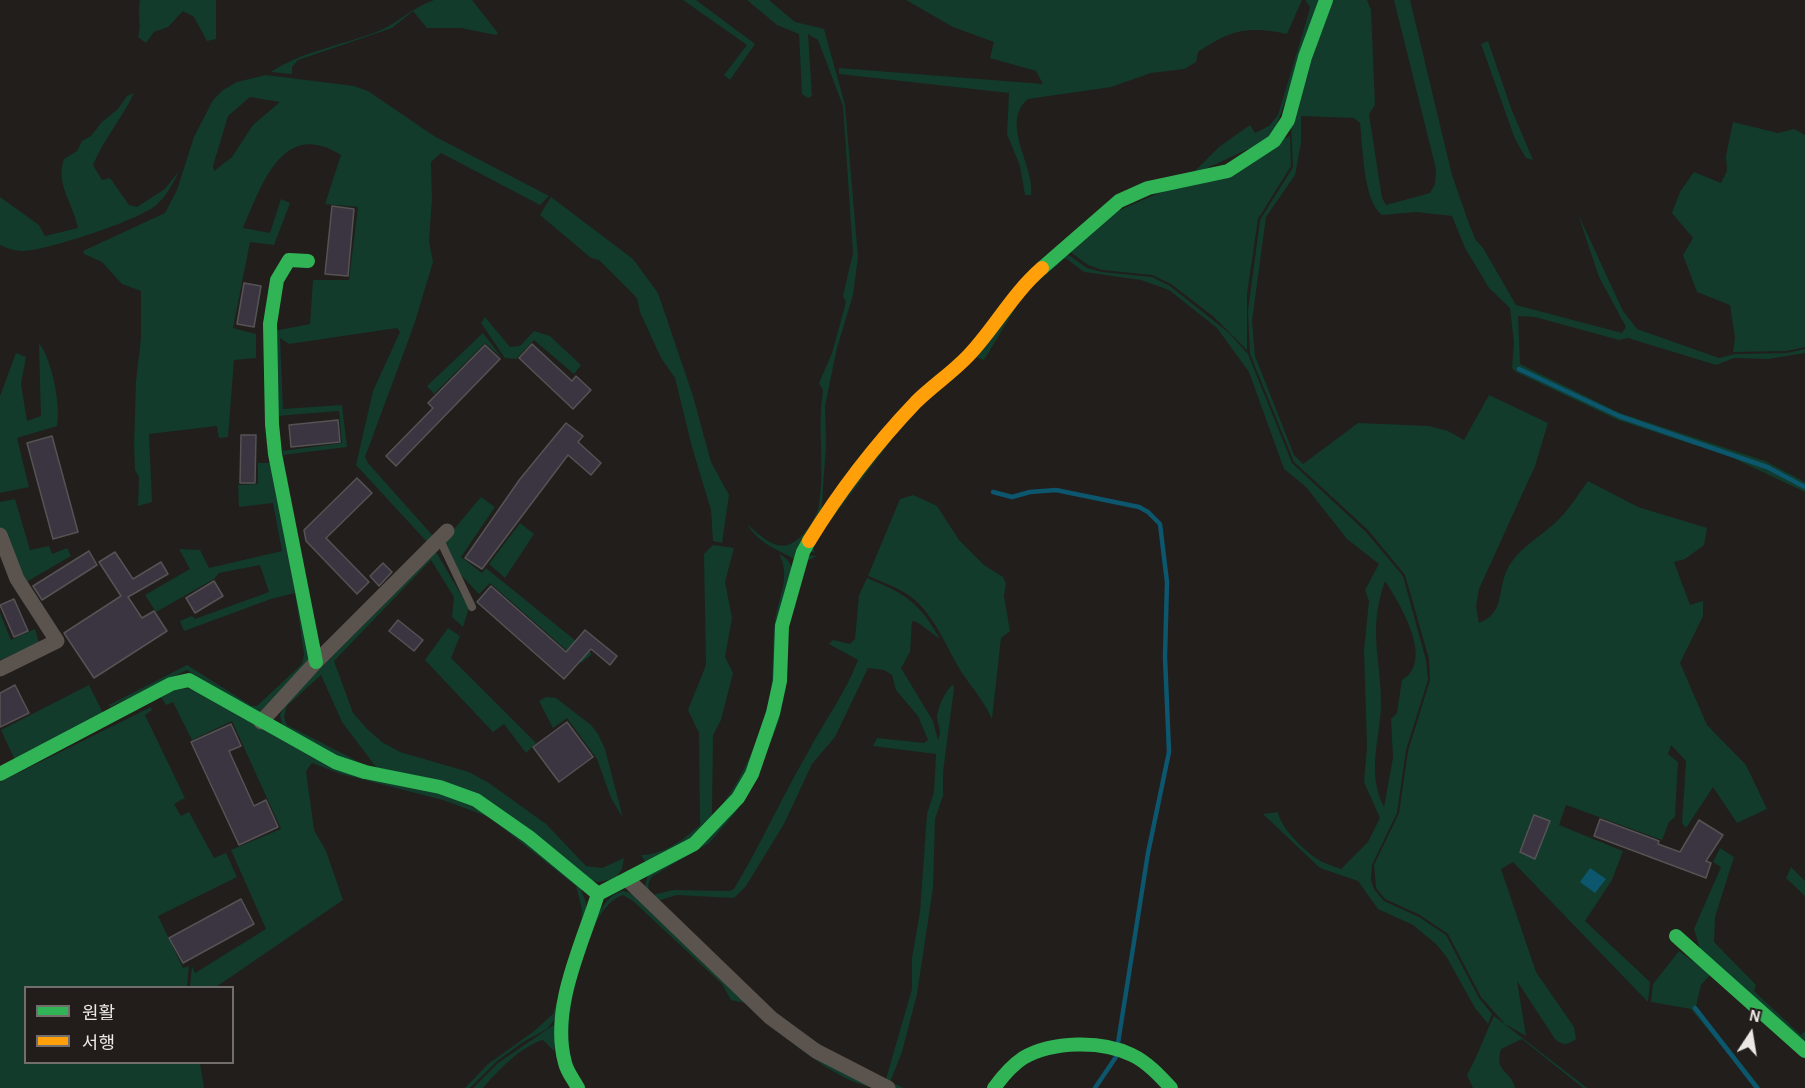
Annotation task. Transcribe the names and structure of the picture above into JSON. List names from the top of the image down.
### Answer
{
  "legend": ["원활", "서행"],
  "north": "top"
}
